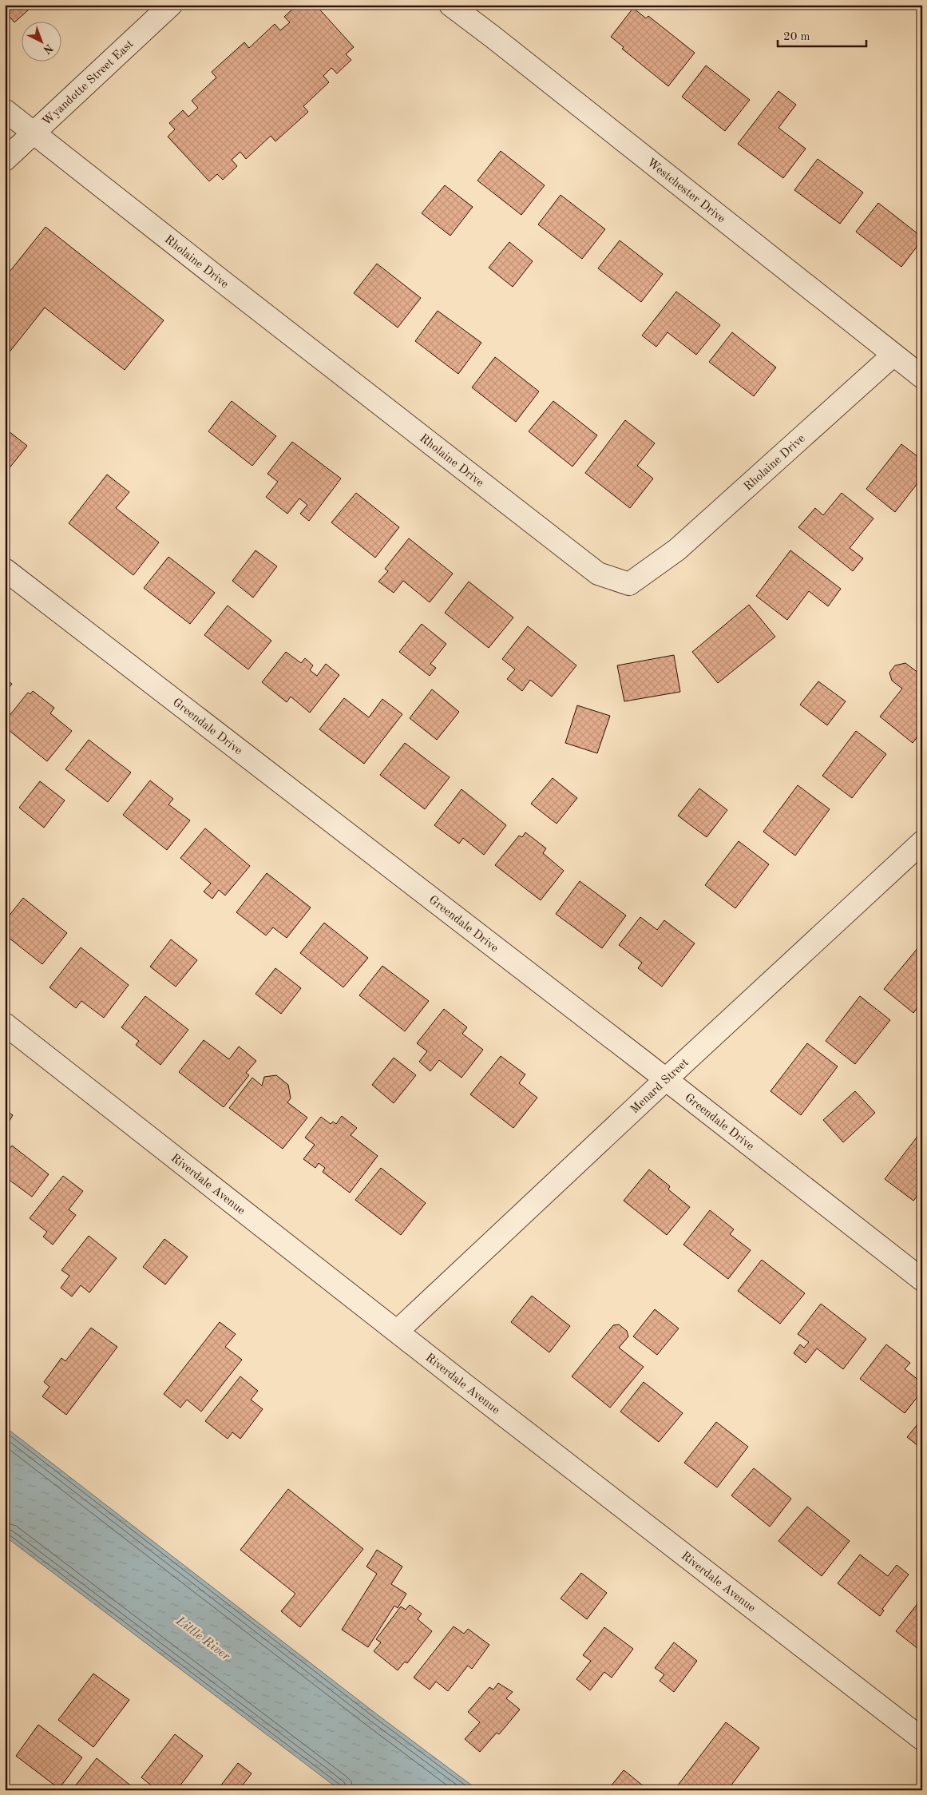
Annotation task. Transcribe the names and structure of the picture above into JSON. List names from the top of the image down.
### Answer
{
  "streets": {
    "street": [
      "Wyandotte Street East",
      "Westchester Drive",
      "Rholaine Drive",
      "Greendale Drive",
      "Menard Street",
      "Riverdale Avenue"
    ]
  },
  "crossings": [
    ["Wyandotte Street East", "Rholaine Drive"],
    ["Westchester Drive", "Rholaine Drive"],
    ["Greendale Drive", "Menard Street"],
    ["Menard Street", "Riverdale Avenue"]
  ],
  "water": ["Little River"],
  "scale_bar": "20 m",
  "north": "bottom right"
}
